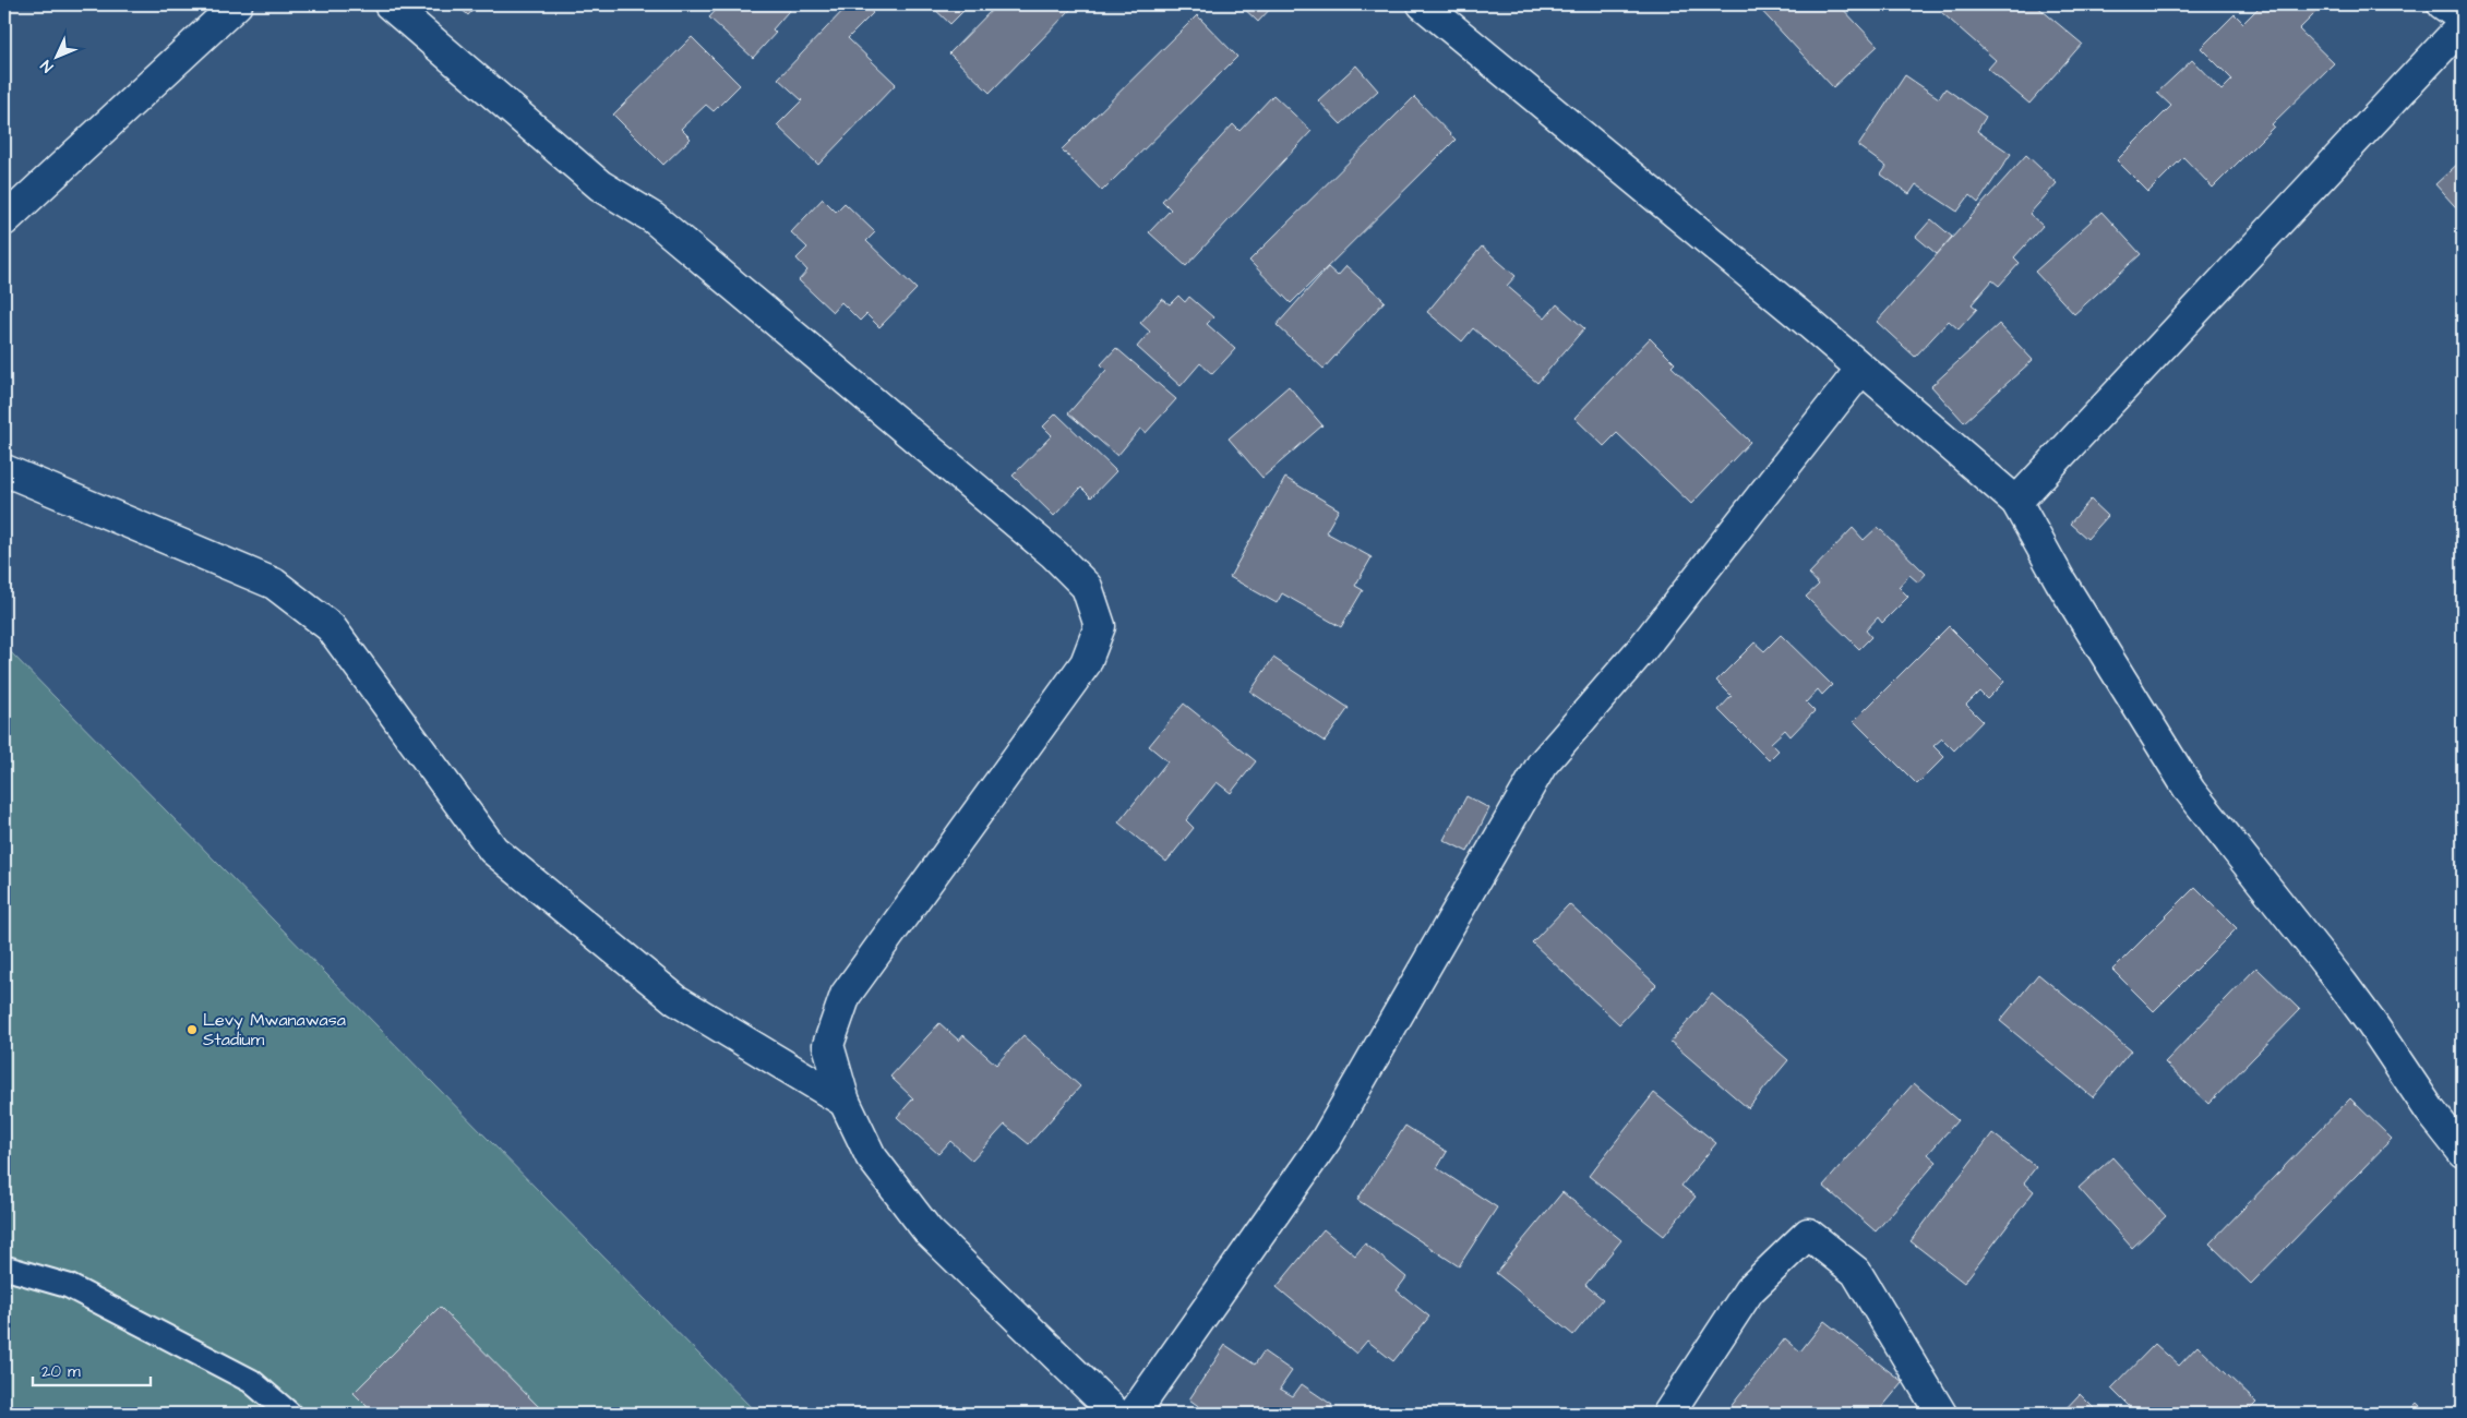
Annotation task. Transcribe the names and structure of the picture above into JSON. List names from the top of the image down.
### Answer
{
  "places": ["Levy Mwanawasa Stadium"],
  "scale_bar": "20 m",
  "north": "bottom left"
}
